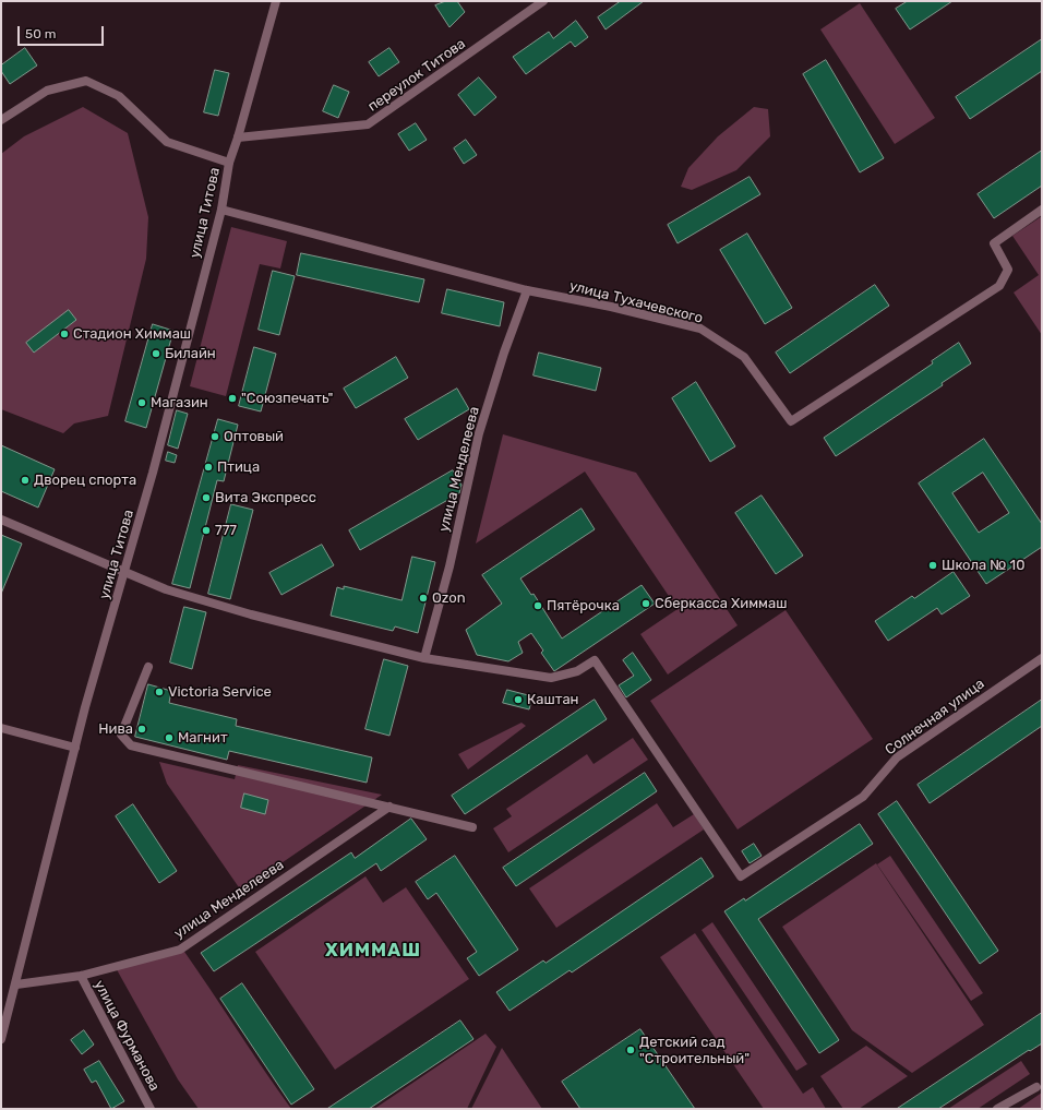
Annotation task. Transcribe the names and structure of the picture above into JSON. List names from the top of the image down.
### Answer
{
  "streets": {
    "street": [
      "переулок Титова",
      "улица Титова",
      "улица Тухачевского",
      "улица Менделеева",
      "Солнечная улица",
      "улица Фурманова"
    ]
  },
  "crossings": [
    ["переулок Титова", "улица Титова"],
    ["улица Титова", "улица Тухачевского"],
    ["улица Титова", "улица Менделеева"],
    ["улица Тухачевского", "улица Менделеева"],
    ["улица Менделеева", "Солнечная улица"],
    ["улица Менделеева", "улица Фурманова"]
  ],
  "districts": ["ХИММАШ"],
  "places": [
    "Стадион Химмаш",
    "Билайн",
    "\"Союзпечать\"",
    "Магазин",
    "Оптовый",
    "Птица",
    "Дворец спорта",
    "Вита Экспресс",
    "777",
    "Школа № 10",
    "Ozon",
    "Сберкасса Химмаш",
    "Пятёрочка",
    "Victoria Service",
    "Каштан",
    "Нива",
    "Магнит",
    "Детский сад \"Строительный\""
  ],
  "scale_bar": "50 m"
}
